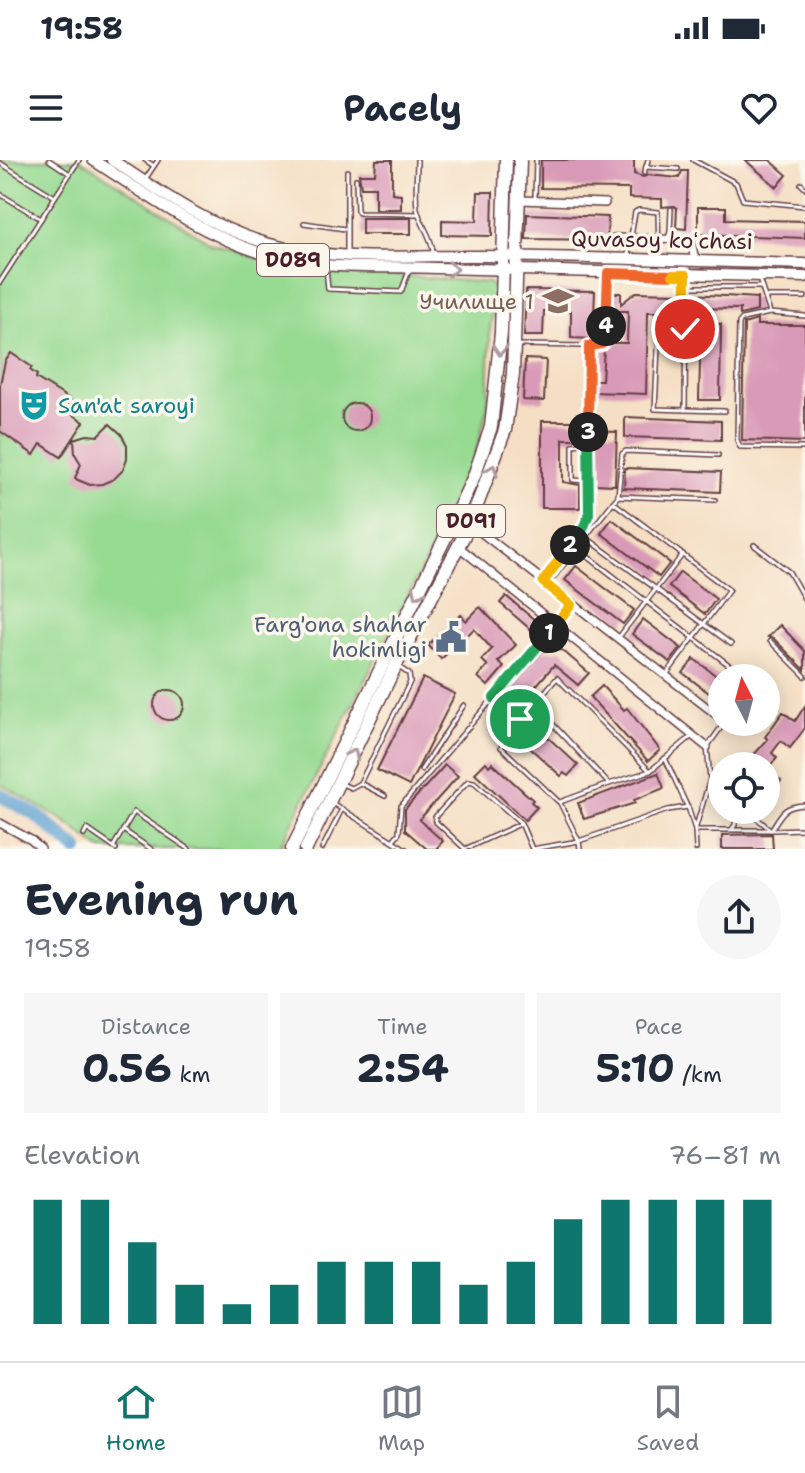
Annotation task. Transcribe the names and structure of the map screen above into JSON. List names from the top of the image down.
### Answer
{
  "streets": {
    "highway": ["D091"],
    "main road": ["Quvasoy koʻchasi", "D089"]
  },
  "crossings": [
    ["Quvasoy koʻchasi", "D089"],
    ["Quvasoy koʻchasi", "D091"],
    ["D089", "D091"]
  ],
  "places": {
    "school or university": ["Училище 1"],
    "theatre": ["San'at saroyi"],
    "public building": ["Farg'ona shahar hokimligi"]
  },
  "north": "top",
  "page": {
    "status": "19:58",
    "header": "Pacely",
    "pins": [
      "4",
      "3",
      "2",
      "1"
    ],
    "heading": ["Evening run", "19:58"],
    "stats": [
      ["Distance", "0.56 km"],
      ["Time", "2:54"],
      ["Pace", "5:10 /km"]
    ],
    "chart": ["Elevation", "76–81 m"],
    "tabs": ["Home", "Map", "Saved"]
  }
}
